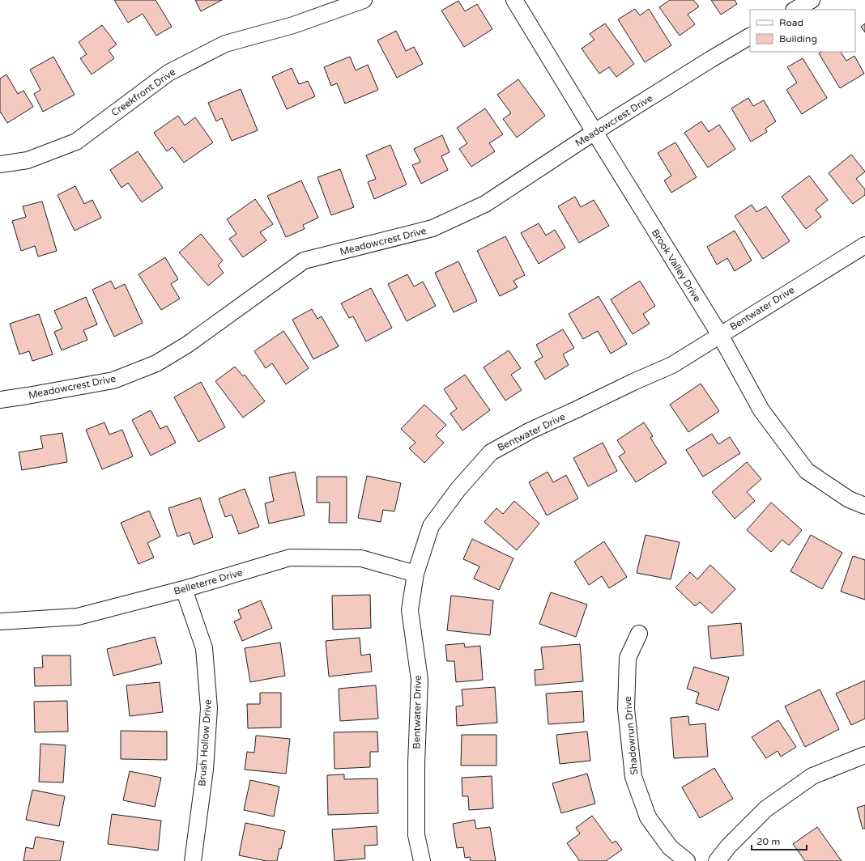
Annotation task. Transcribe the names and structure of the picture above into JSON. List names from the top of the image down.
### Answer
{
  "streets": {
    "street": [
      "Creekfront Drive",
      "Meadowcrest Drive",
      "Brook Valley Drive",
      "Bentwater Drive",
      "Belleterre Drive",
      "Shadowrun Drive",
      "Brush Hollow Drive"
    ]
  },
  "crossings": [
    ["Meadowcrest Drive", "Brook Valley Drive"],
    ["Brook Valley Drive", "Bentwater Drive"],
    ["Bentwater Drive", "Belleterre Drive"],
    ["Belleterre Drive", "Brush Hollow Drive"]
  ],
  "legend": ["Road", "Building"],
  "scale_bar": "20 m"
}
